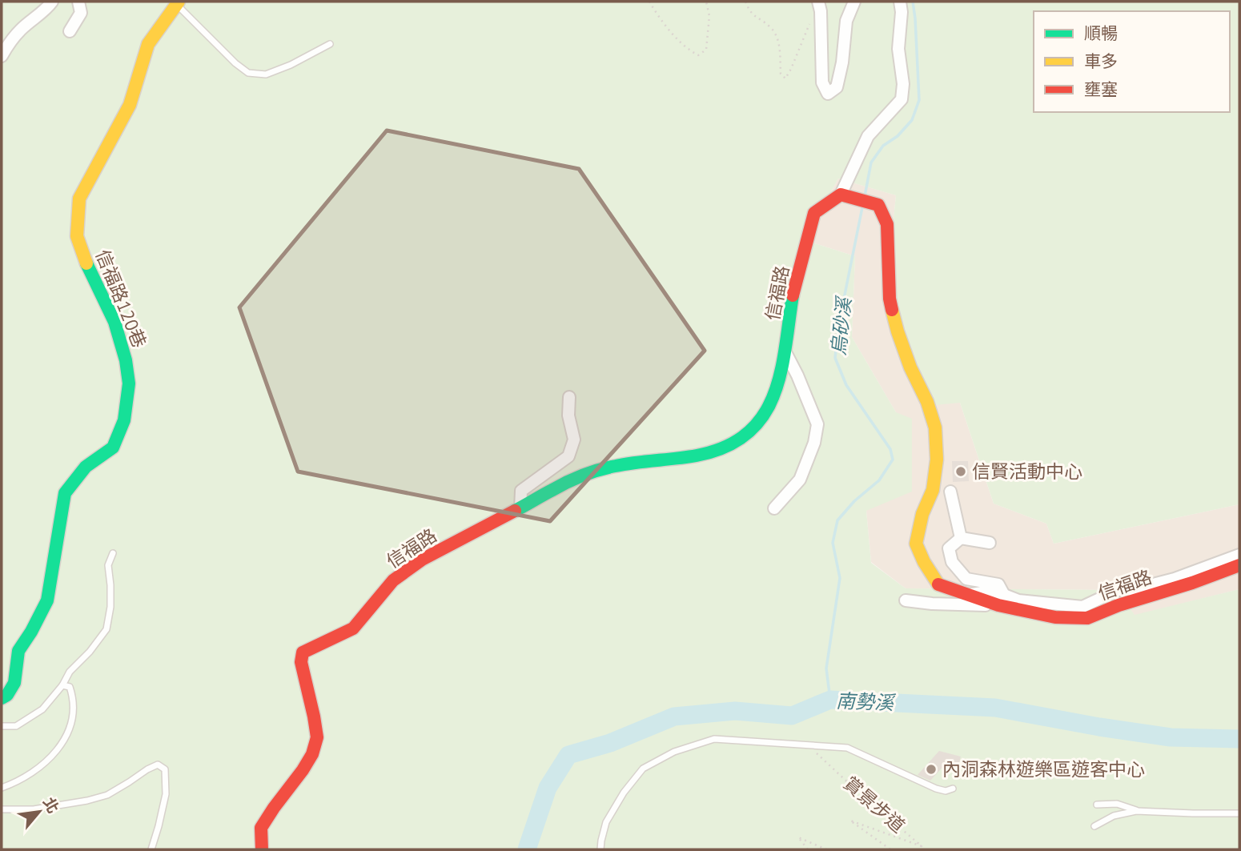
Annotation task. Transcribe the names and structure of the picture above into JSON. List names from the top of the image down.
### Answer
{
  "streets": {
    "street": ["信福路", "信福路120巷"],
    "path": ["賞景步道"]
  },
  "water": ["烏砂溪", "南勢溪"],
  "places": ["信賢活動中心", "內洞森林遊樂區遊客中心"],
  "legend": ["順暢", "車多", "壅塞"],
  "north": "top right"
}
